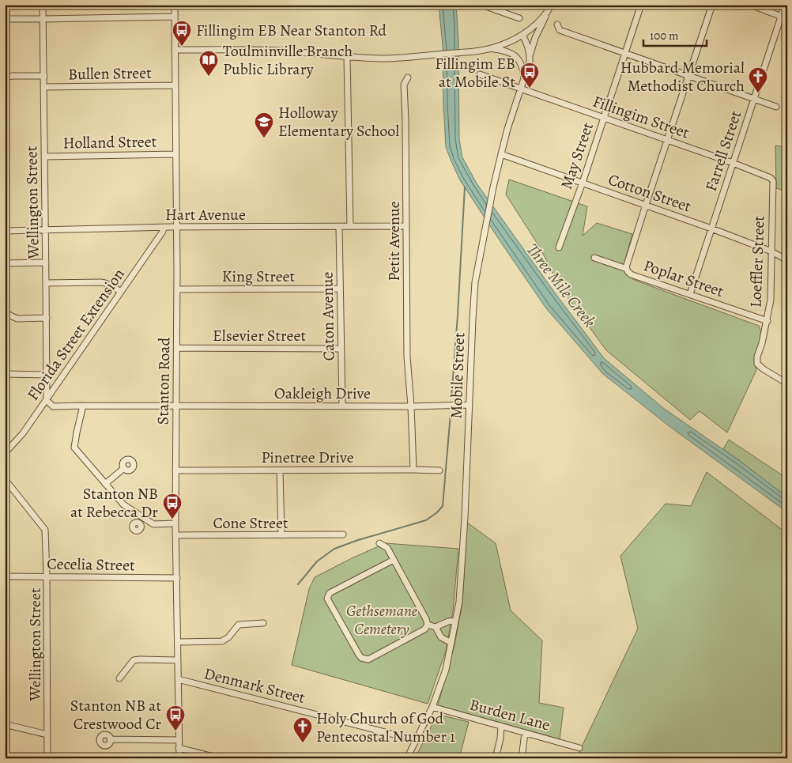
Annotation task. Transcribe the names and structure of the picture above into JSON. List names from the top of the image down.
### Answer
{
  "streets": {
    "street": [
      "Bullen Street",
      "Fillingim Street",
      "Holland Street",
      "Farrell Street",
      "May Street",
      "Cotton Street",
      "Wellington Street",
      "Hart Avenue",
      "Petit Avenue",
      "Loeffler Street",
      "King Street",
      "Poplar Street",
      "Caton Avenue",
      "Florida Street Extension",
      "Elsevier Street",
      "Mobile Street",
      "Stanton Road",
      "Oakleigh Drive",
      "Pinetree Drive",
      "Cone Street",
      "Cecelia Street",
      "Denmark Street",
      "Burden Lane"
    ]
  },
  "crossings": [
    ["Bullen Street", "Wellington Street"],
    ["Bullen Street", "Stanton Road"],
    ["Fillingim Street", "Farrell Street"],
    ["Fillingim Street", "May Street"],
    ["Fillingim Street", "Loeffler Street"],
    ["Fillingim Street", "Mobile Street"],
    ["Holland Street", "Wellington Street"],
    ["Holland Street", "Stanton Road"],
    ["Farrell Street", "Cotton Street"],
    ["Farrell Street", "Poplar Street"],
    ["May Street", "Cotton Street"],
    ["Cotton Street", "Loeffler Street"],
    ["Cotton Street", "Mobile Street"],
    ["Wellington Street", "Hart Avenue"],
    ["Wellington Street", "Florida Street Extension"],
    ["Wellington Street", "Oakleigh Drive"],
    ["Wellington Street", "Cecelia Street"],
    ["Hart Avenue", "Petit Avenue"],
    ["Hart Avenue", "Caton Avenue"],
    ["Hart Avenue", "Florida Street Extension"],
    ["Hart Avenue", "Stanton Road"],
    ["Petit Avenue", "Oakleigh Drive"],
    ["Petit Avenue", "Pinetree Drive"],
    ["Loeffler Street", "Poplar Street"],
    ["King Street", "Caton Avenue"],
    ["King Street", "Stanton Road"],
    ["Caton Avenue", "Elsevier Street"],
    ["Caton Avenue", "Oakleigh Drive"],
    ["Florida Street Extension", "Oakleigh Drive"],
    ["Elsevier Street", "Stanton Road"],
    ["Mobile Street", "Oakleigh Drive"],
    ["Mobile Street", "Denmark Street"],
    ["Mobile Street", "Burden Lane"],
    ["Stanton Road", "Oakleigh Drive"],
    ["Stanton Road", "Pinetree Drive"],
    ["Stanton Road", "Cone Street"],
    ["Stanton Road", "Cecelia Street"],
    ["Stanton Road", "Denmark Street"]
  ],
  "water": ["Three Mile Creek"],
  "parks": ["Gethsemane Cemetery"],
  "places": {
    "bus stop": [
      "Fillingim EB Near Stanton Rd",
      "Fillingim EB at Mobile St",
      "Stanton NB at Rebecca Dr",
      "Stanton NB at Crestwood Cr"
    ],
    "library": ["Toulminville Branch Public Library"],
    "church": ["Hubbard Memorial Methodist Church", "Holy Church of God Pentecostal Number 1"],
    "school or university": ["Holloway Elementary School"]
  },
  "scale_bar": "100 m"
}
